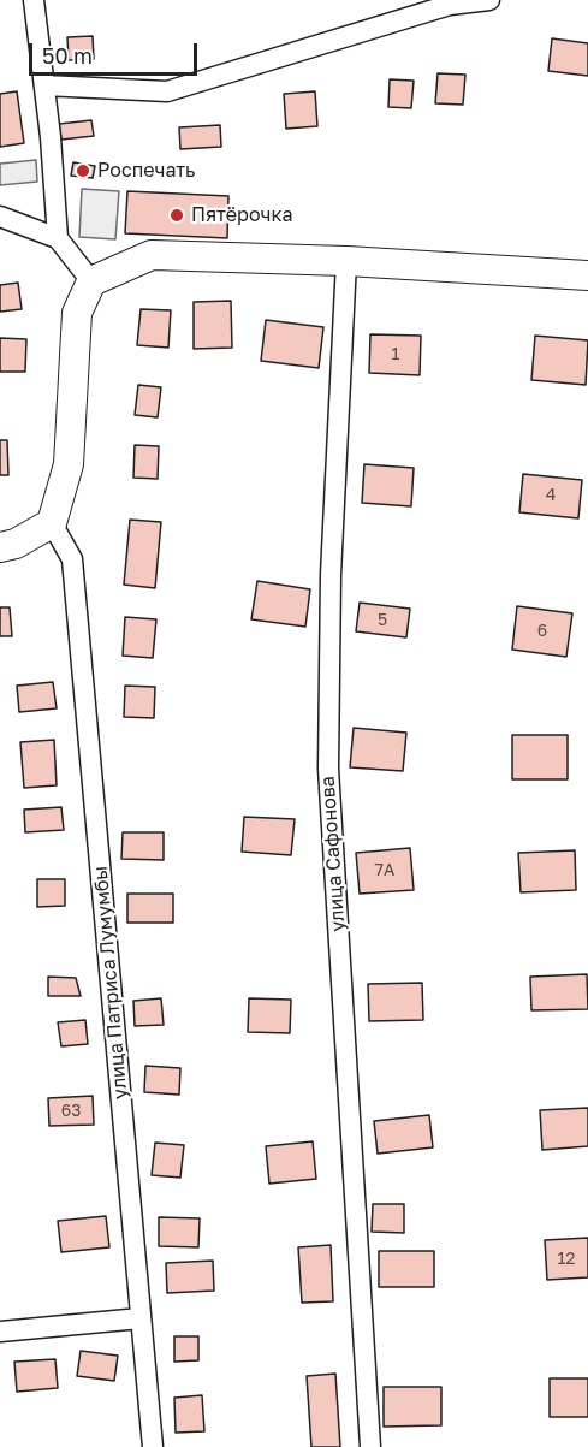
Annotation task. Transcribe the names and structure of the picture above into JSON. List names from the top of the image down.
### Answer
{
  "streets": {
    "street": ["улица Сафонова", "улица Патриса Лумумбы"]
  },
  "places": ["Роспечать", "Пятёрочка"],
  "house_numbers": [
    "1",
    "4",
    "5",
    "6",
    "7А",
    "63",
    "12"
  ],
  "scale_bar": "50 m"
}
